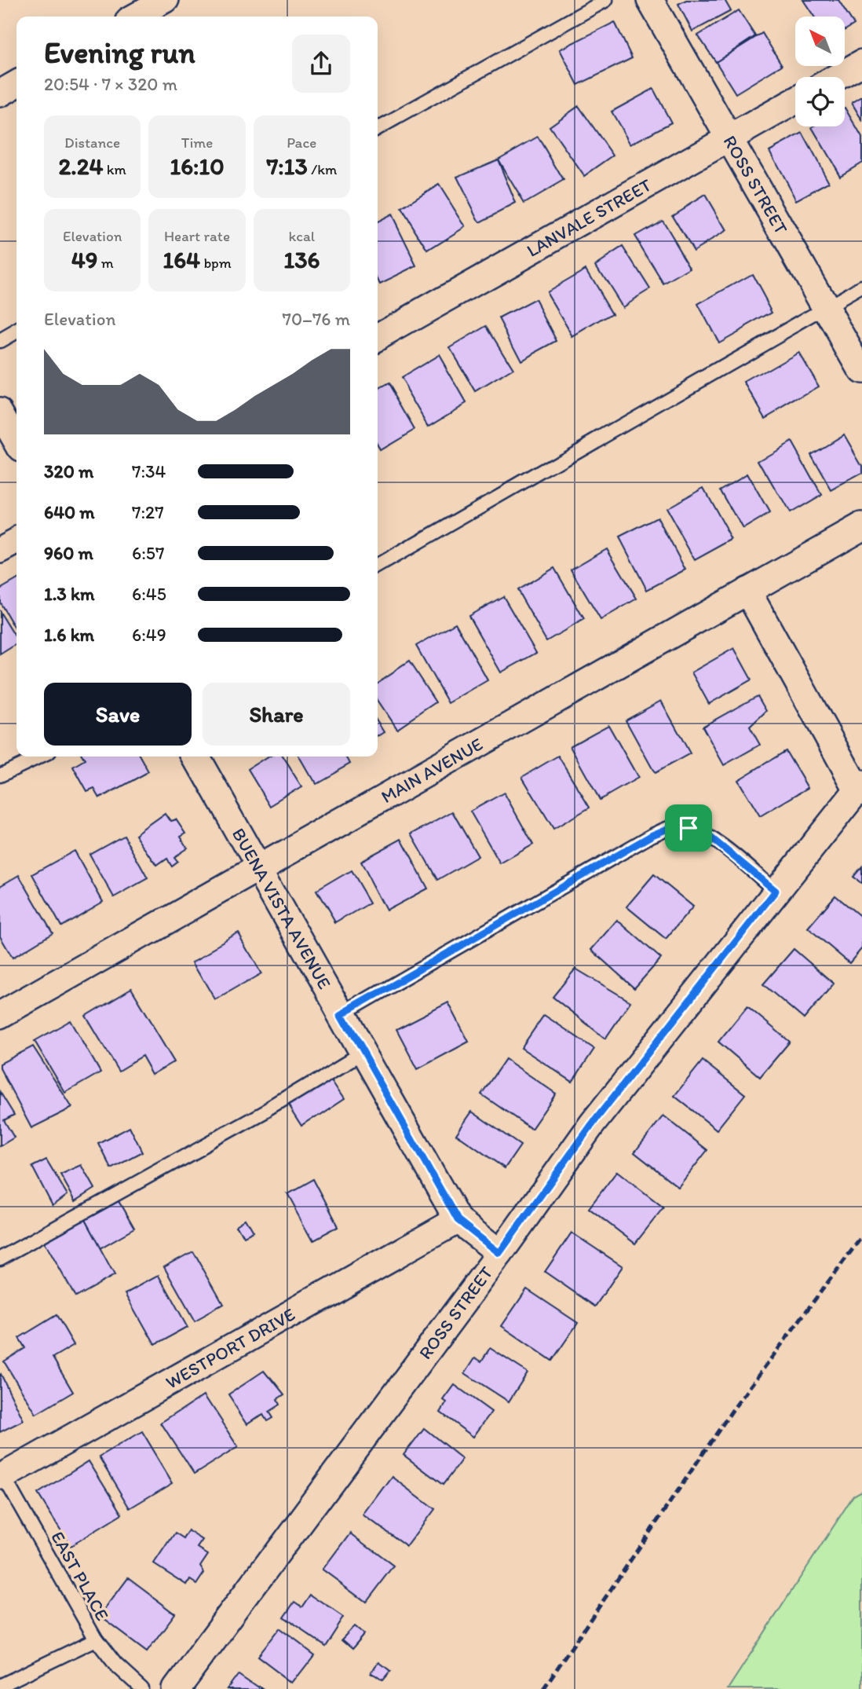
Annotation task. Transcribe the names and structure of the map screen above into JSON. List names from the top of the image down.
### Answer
{
  "streets": {
    "street": [
      "ROSS STREET",
      "LANVALE STREET",
      "MAIN AVENUE",
      "BUENA VISTA AVENUE",
      "WESTPORT DRIVE"
    ],
    "lane": ["EAST PLACE"]
  },
  "crossings": [
    ["ROSS STREET", "LANVALE STREET"],
    ["ROSS STREET", "BUENA VISTA AVENUE"],
    ["MAIN AVENUE", "BUENA VISTA AVENUE"],
    ["BUENA VISTA AVENUE", "WESTPORT DRIVE"],
    ["WESTPORT DRIVE", "EAST PLACE"]
  ],
  "north": "top left",
  "page": {
    "heading": ["Evening run", "20:54 · 7 × 320 m"],
    "stats": [
      ["Distance", "2.24 km"],
      ["Time", "16:10"],
      ["Pace", "7:13 /km"],
      ["Elevation", "49 m"],
      ["Heart rate", "164 bpm"],
      ["kcal", "136"]
    ],
    "chart": ["Elevation", "70–76 m"],
    "list": [
      {
        "name": "320 m",
        "note": "7:34"
      },
      {
        "name": "640 m",
        "note": "7:27"
      },
      {
        "name": "960 m",
        "note": "6:57"
      },
      {
        "name": "1.3 km",
        "note": "6:45"
      },
      {
        "name": "1.6 km",
        "note": "6:49"
      }
    ],
    "buttons": ["Save", "Share"]
  }
}
